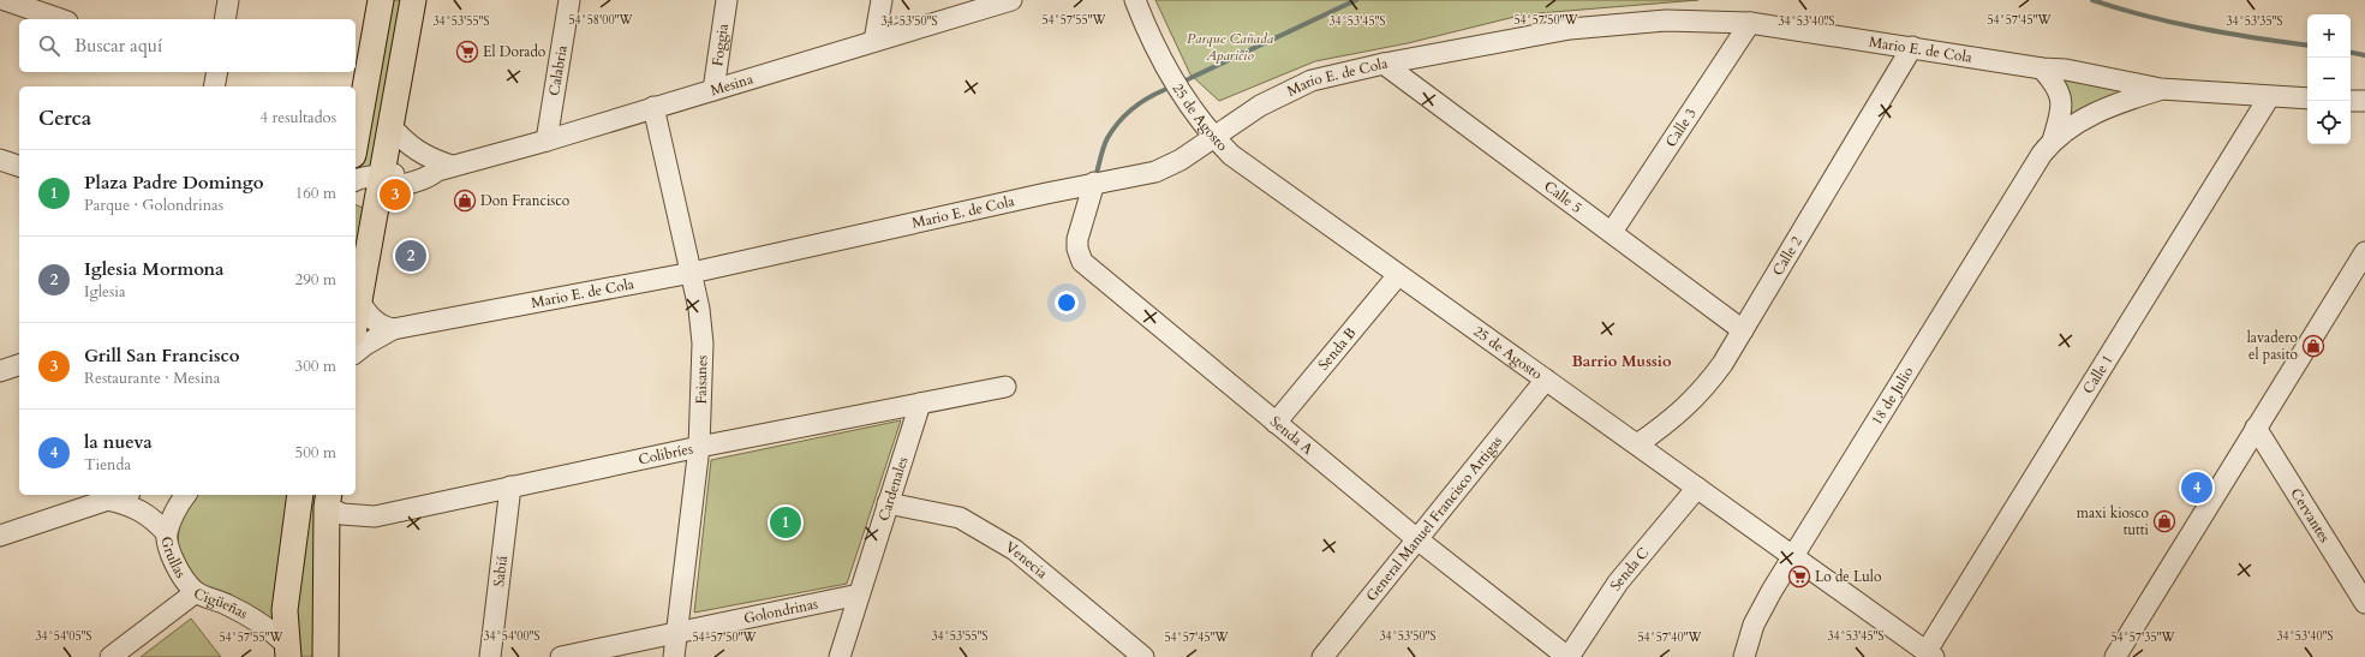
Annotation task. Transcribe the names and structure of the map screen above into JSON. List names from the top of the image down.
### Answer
{
  "streets": {
    "street": [
      "Foggia",
      "Mario E. de Cola",
      "Calabria",
      "Mesina",
      "25 de Agosto",
      "Calle 3",
      "Calle 5",
      "Calle 2",
      "Senda B",
      "Calle 1",
      "Faisanes",
      "18 de Julio",
      "Senda A",
      "Colibríes",
      "Cardenales",
      "Cervantes",
      "General Manuel Francisco Artigas",
      "Grullas",
      "Venecia",
      "Senda C",
      "Sabiá",
      "Cigüeñas",
      "Golondrinas"
    ]
  },
  "crossings": [
    ["Foggia", "Mesina"],
    ["Mario E. de Cola", "25 de Agosto"],
    ["Mario E. de Cola", "Calle 3"],
    ["Mario E. de Cola", "Calle 5"],
    ["Mario E. de Cola", "Calle 2"],
    ["Mario E. de Cola", "Calle 1"],
    ["Mario E. de Cola", "Faisanes"],
    ["Mario E. de Cola", "18 de Julio"],
    ["Mario E. de Cola", "Senda A"],
    ["Calabria", "Mesina"],
    ["Mesina", "Faisanes"],
    ["25 de Agosto", "Calle 2"],
    ["25 de Agosto", "Senda B"],
    ["25 de Agosto", "Calle 1"],
    ["25 de Agosto", "18 de Julio"],
    ["25 de Agosto", "General Manuel Francisco Artigas"],
    ["25 de Agosto", "Senda C"],
    ["Calle 3", "Calle 5"],
    ["Calle 5", "Calle 2"],
    ["Senda B", "Senda A"],
    ["Faisanes", "Colibríes"],
    ["Faisanes", "Golondrinas"],
    ["Senda A", "General Manuel Francisco Artigas"],
    ["Senda A", "Senda C"],
    ["Colibríes", "Cardenales"],
    ["Colibríes", "Sabiá"],
    ["Cardenales", "Venecia"],
    ["Cardenales", "Golondrinas"],
    ["Grullas", "Cigüeñas"]
  ],
  "districts": ["Barrio Mussio"],
  "parks": ["Parque Cañada Aparicio"],
  "places": {
    "supermarket": ["El Dorado", "Lo de Lulo"],
    "shop": ["Don Francisco", "lavadero el pasito", "maxi kiosco tutti"]
  },
  "page": {
    "map_buttons": ["+", "−"],
    "search": "Buscar aquí",
    "heading": ["Cerca", "4 resultados"],
    "list": [
      {
        "mark": "1",
        "name": "Plaza Padre Domingo",
        "note": "Parque · Golondrinas",
        "value": "160 m"
      },
      {
        "mark": "2",
        "name": "Iglesia Mormona",
        "note": "Iglesia",
        "value": "290 m"
      },
      {
        "mark": "3",
        "name": "Grill San Francisco",
        "note": "Restaurante · Mesina",
        "value": "300 m"
      },
      {
        "mark": "4",
        "name": "la nueva",
        "note": "Tienda",
        "value": "500 m"
      }
    ],
    "pins": [
      "3",
      "2",
      "4",
      "1"
    ]
  },
  "coordinates": [
    "54°58'00\"W",
    "54°57'55\"W",
    "54°57'50\"W",
    "54°57'45\"W",
    "34°53'55\"S",
    "34°53'50\"S",
    "34°53'45\"S",
    "34°53'40\"S",
    "34°53'35\"S",
    "34°54'05\"S",
    "34°54'00\"S",
    "54°57'40\"W",
    "54°57'35\"W"
  ]
}
